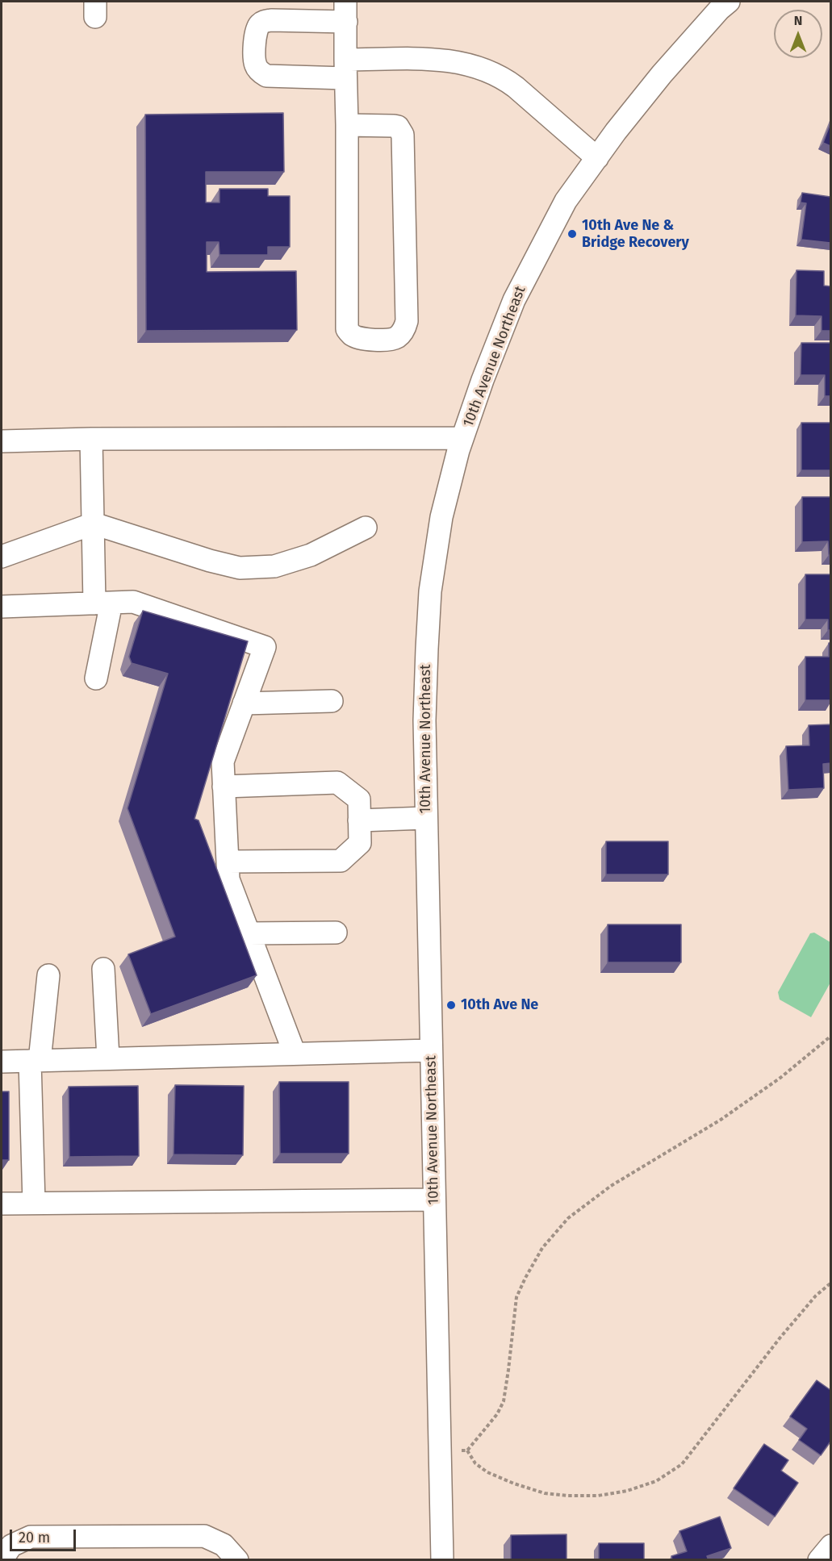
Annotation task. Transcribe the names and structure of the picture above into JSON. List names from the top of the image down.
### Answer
{
  "streets": {
    "street": ["10th Avenue Northeast"]
  },
  "places": ["10th Ave Ne & Bridge Recovery", "10th Ave Ne"],
  "scale_bar": "20 m",
  "north": "top"
}
